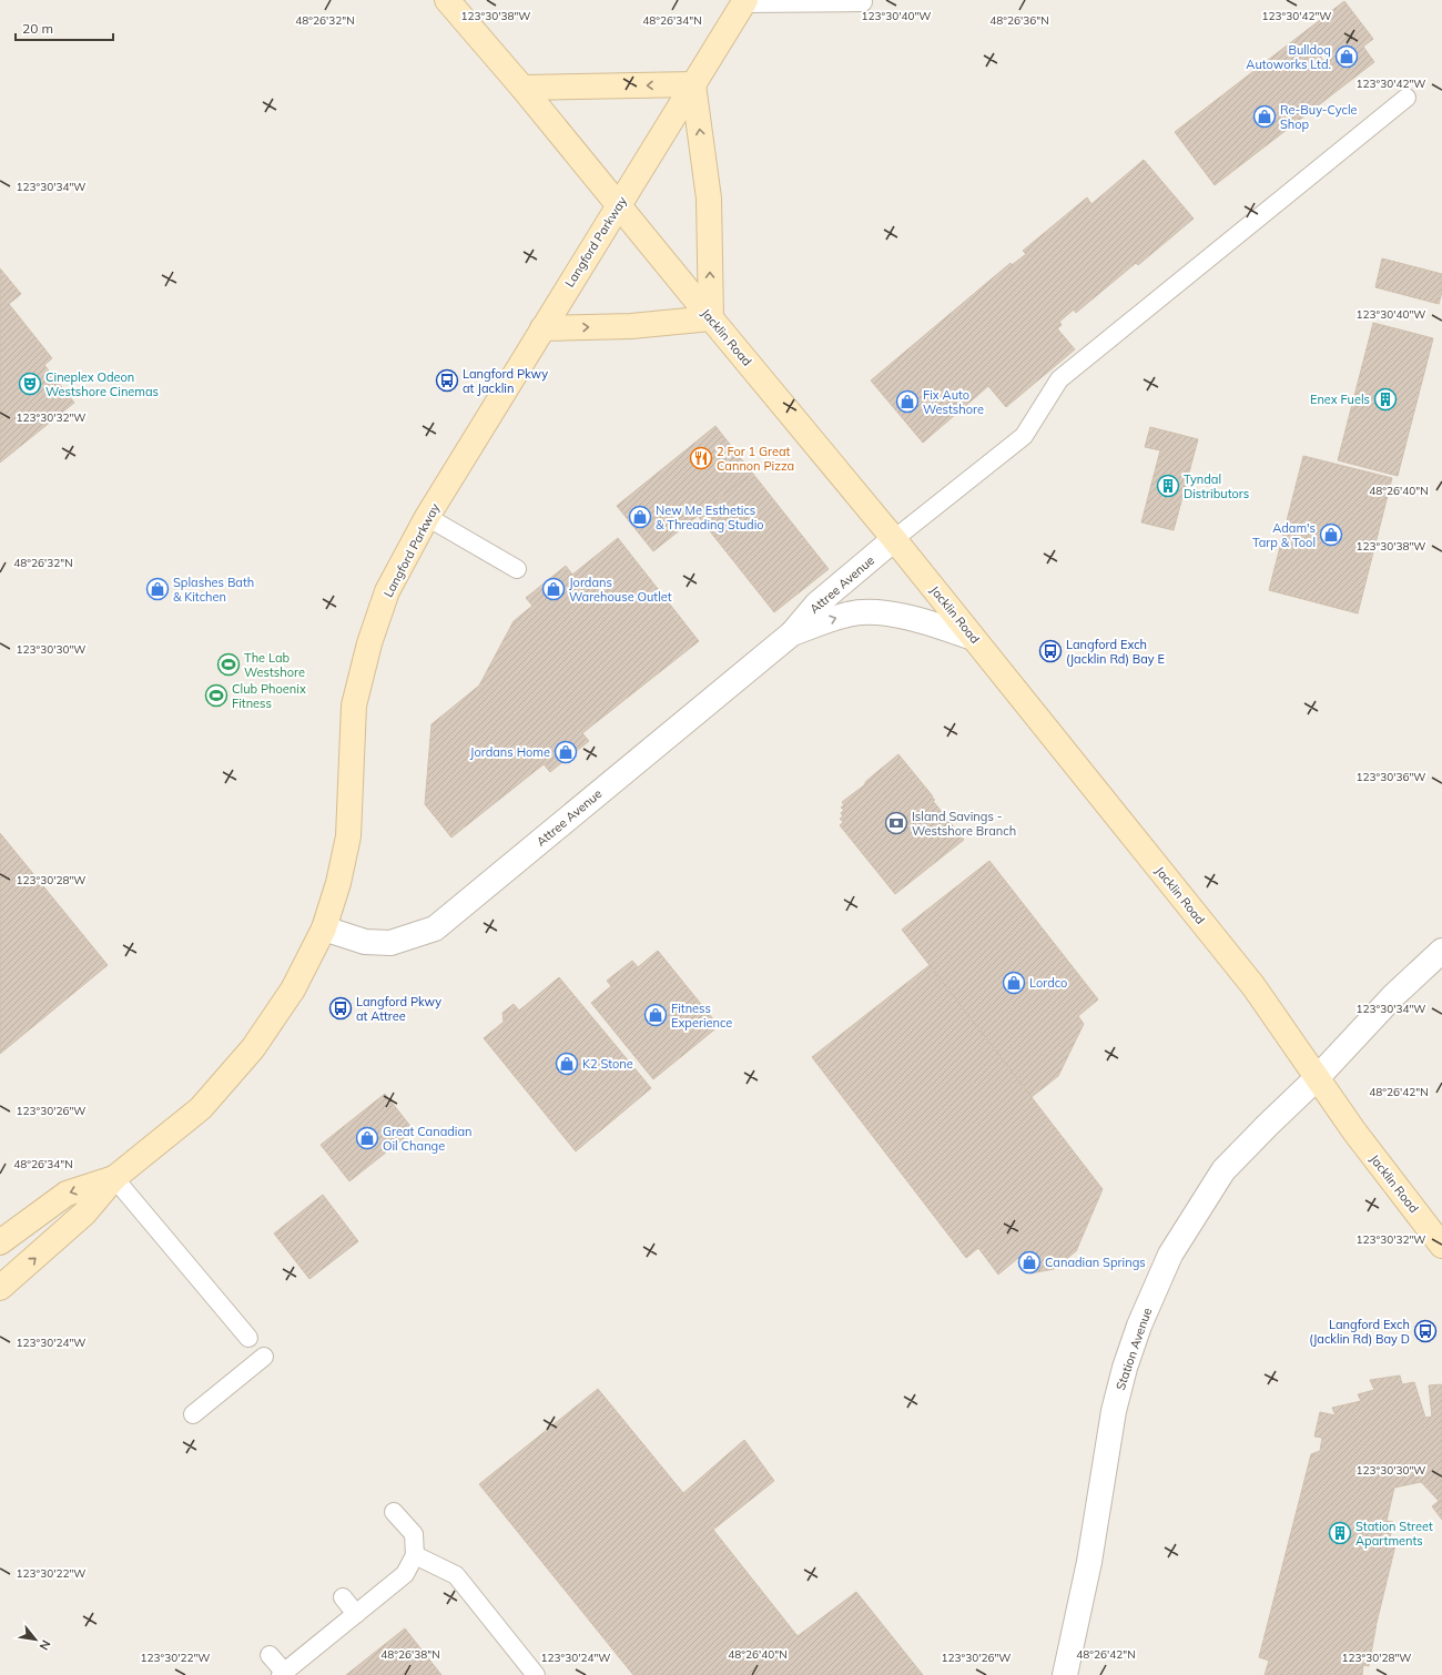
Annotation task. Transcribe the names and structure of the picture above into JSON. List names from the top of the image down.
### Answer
{
  "streets": {
    "main road": ["Langford Parkway", "Jacklin Road"],
    "street": ["Attree Avenue", "Station Avenue"]
  },
  "crossings": [
    ["Langford Parkway", "Jacklin Road"],
    ["Langford Parkway", "Attree Avenue"],
    ["Jacklin Road", "Attree Avenue"],
    ["Jacklin Road", "Station Avenue"]
  ],
  "places": {
    "shop": [
      "Bulldog Autoworks Ltd.",
      "Re-Buy-Cycle Shop",
      "Fix Auto Westshore",
      "New Me Esthetics & Threading Studio",
      "Adam's Tarp & Tool",
      "Splashes Bath & Kitchen",
      "Jordans Warehouse Outlet",
      "Jordans Home",
      "Lordco",
      "Fitness Experience",
      "K2 Stone",
      "Great Canadian Oil Change",
      "Canadian Springs"
    ],
    "bus stop": [
      "Langford Pkwy at Jacklin",
      "Langford Exch (Jacklin Rd) Bay E",
      "Langford Pkwy at Attree",
      "Langford Exch (Jacklin Rd) Bay D"
    ],
    "theatre": ["Cineplex Odeon Westshore Cinemas"],
    "building": ["Enex Fuels", "Tyndal Distributors", "Station Street Apartments"],
    "restaurant": ["2 For 1 Great Cannon Pizza"],
    "sports": ["The Lab Westshore", "Club Phoenix Fitness"],
    "bank": ["Island Savings - Westshore Branch"]
  },
  "scale_bar": "20 m",
  "north": "bottom right",
  "coordinates": [
    "123°30'38\"W",
    "123°30'40\"W",
    "123°30'42\"W",
    "48°26'32\"N",
    "48°26'34\"N",
    "48°26'36\"N",
    "123°30'34\"W",
    "123°30'32\"W",
    "48°26'40\"N",
    "123°30'30\"W",
    "123°30'36\"W",
    "123°30'28\"W",
    "48°26'42\"N",
    "123°30'26\"W",
    "123°30'24\"W",
    "123°30'22\"W",
    "48°26'38\"N"
  ]
}
